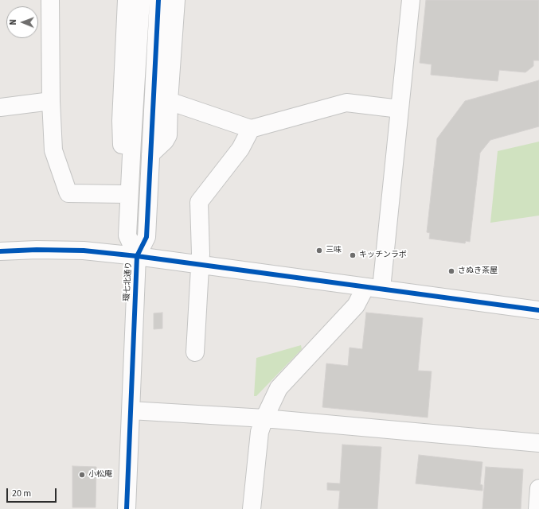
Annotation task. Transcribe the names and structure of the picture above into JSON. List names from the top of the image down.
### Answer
{
  "streets": {
    "street": ["環七北通り"]
  },
  "places": [
    "三味",
    "キッチンラボ",
    "さぬき茶屋",
    "小松庵"
  ],
  "scale_bar": "20 m",
  "north": "left"
}
